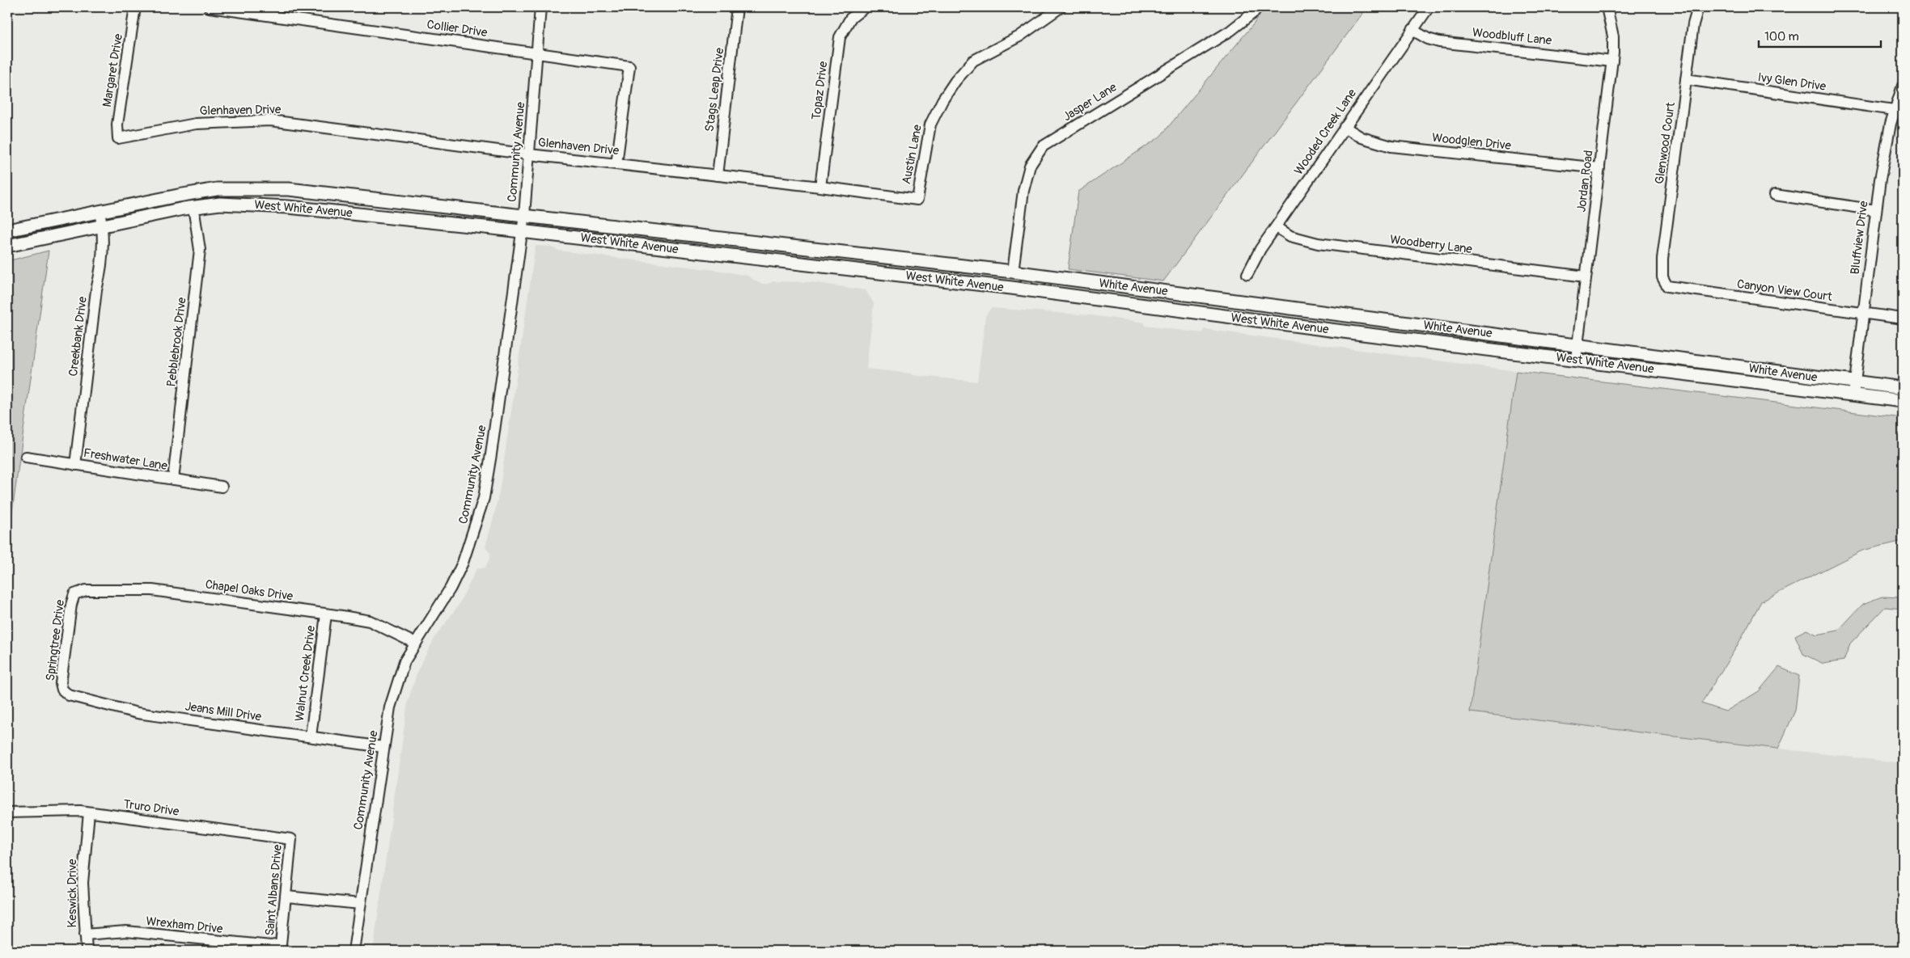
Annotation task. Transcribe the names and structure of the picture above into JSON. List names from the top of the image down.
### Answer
{
  "streets": {
    "main road": ["West White Avenue", "White Avenue"],
    "street": [
      "Collier Drive",
      "Woodbluff Lane",
      "Margaret Drive",
      "Ivy Glen Drive",
      "Stags Leap Drive",
      "Topaz Drive",
      "Jasper Lane",
      "Glenhaven Drive",
      "Wooded Creek Lane",
      "Woodglen Drive",
      "Glenwood Court",
      "Community Avenue",
      "Austin Lane",
      "Jordan Road",
      "Bluffview Drive",
      "Woodberry Lane",
      "Canyon View Court",
      "Creekbank Drive",
      "Pebblebrook Drive",
      "Freshwater Lane",
      "Chapel Oaks Drive",
      "Springtree Drive",
      "Walnut Creek Drive",
      "Jeans Mill Drive",
      "Truro Drive",
      "Saint Albans Drive",
      "Keswick Drive",
      "Wrexham Drive"
    ]
  },
  "crossings": [
    ["Collier Drive", "Glenhaven Drive"],
    ["Collier Drive", "Community Avenue"],
    ["Woodbluff Lane", "Wooded Creek Lane"],
    ["Woodbluff Lane", "Jordan Road"],
    ["Margaret Drive", "Glenhaven Drive"],
    ["Ivy Glen Drive", "Glenwood Court"],
    ["Ivy Glen Drive", "Bluffview Drive"],
    ["Stags Leap Drive", "Glenhaven Drive"],
    ["Topaz Drive", "Glenhaven Drive"],
    ["Jasper Lane", "West White Avenue"],
    ["Jasper Lane", "White Avenue"],
    ["Glenhaven Drive", "Community Avenue"],
    ["Glenhaven Drive", "Austin Lane"],
    ["Wooded Creek Lane", "Woodglen Drive"],
    ["Wooded Creek Lane", "Woodberry Lane"],
    ["Woodglen Drive", "Jordan Road"],
    ["Glenwood Court", "Canyon View Court"],
    ["Community Avenue", "West White Avenue"],
    ["Community Avenue", "Chapel Oaks Drive"],
    ["Community Avenue", "Jeans Mill Drive"],
    ["Jordan Road", "West White Avenue"],
    ["Jordan Road", "Woodberry Lane"],
    ["Jordan Road", "White Avenue"],
    ["West White Avenue", "Bluffview Drive"],
    ["West White Avenue", "White Avenue"],
    ["West White Avenue", "Creekbank Drive"],
    ["West White Avenue", "Pebblebrook Drive"],
    ["Bluffview Drive", "White Avenue"],
    ["Bluffview Drive", "Canyon View Court"],
    ["Creekbank Drive", "Freshwater Lane"],
    ["Pebblebrook Drive", "Freshwater Lane"],
    ["Chapel Oaks Drive", "Springtree Drive"],
    ["Chapel Oaks Drive", "Walnut Creek Drive"],
    ["Springtree Drive", "Jeans Mill Drive"],
    ["Walnut Creek Drive", "Jeans Mill Drive"],
    ["Truro Drive", "Saint Albans Drive"],
    ["Truro Drive", "Keswick Drive"],
    ["Saint Albans Drive", "Wrexham Drive"],
    ["Keswick Drive", "Wrexham Drive"]
  ],
  "scale_bar": "100 m"
}
